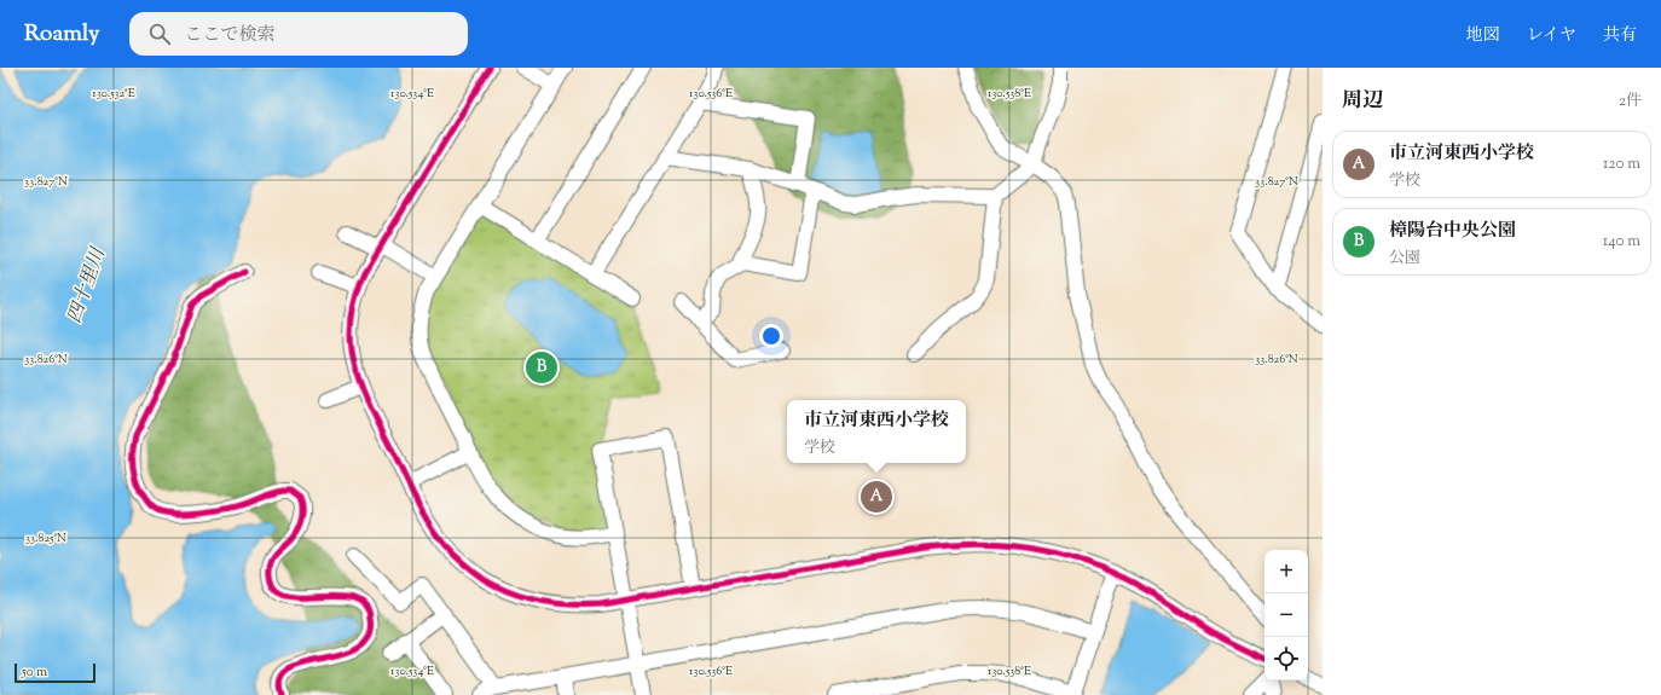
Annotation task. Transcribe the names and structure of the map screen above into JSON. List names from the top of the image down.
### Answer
{
  "water": ["四十里川"],
  "scale_bar": "50 m",
  "page": {
    "header": "Roamly",
    "search": "ここで検索",
    "nav": ["地図", "レイヤ", "共有"],
    "heading": ["周辺", "2件"],
    "list": [
      {
        "mark": "A",
        "name": "市立河東西小学校",
        "note": "学校",
        "value": "120 m"
      },
      {
        "mark": "B",
        "name": "樟陽台中央公園",
        "note": "公園",
        "value": "140 m"
      }
    ],
    "pins": ["B", "A"],
    "popup": ["市立河東西小学校", "学校"],
    "map_buttons": ["+", "−"],
    "scale": "50 m"
  },
  "coordinates": [
    "130.532°E",
    "130.534°E",
    "130.536°E",
    "130.538°E",
    "33.827°N",
    "33.826°N",
    "33.825°N"
  ]
}
